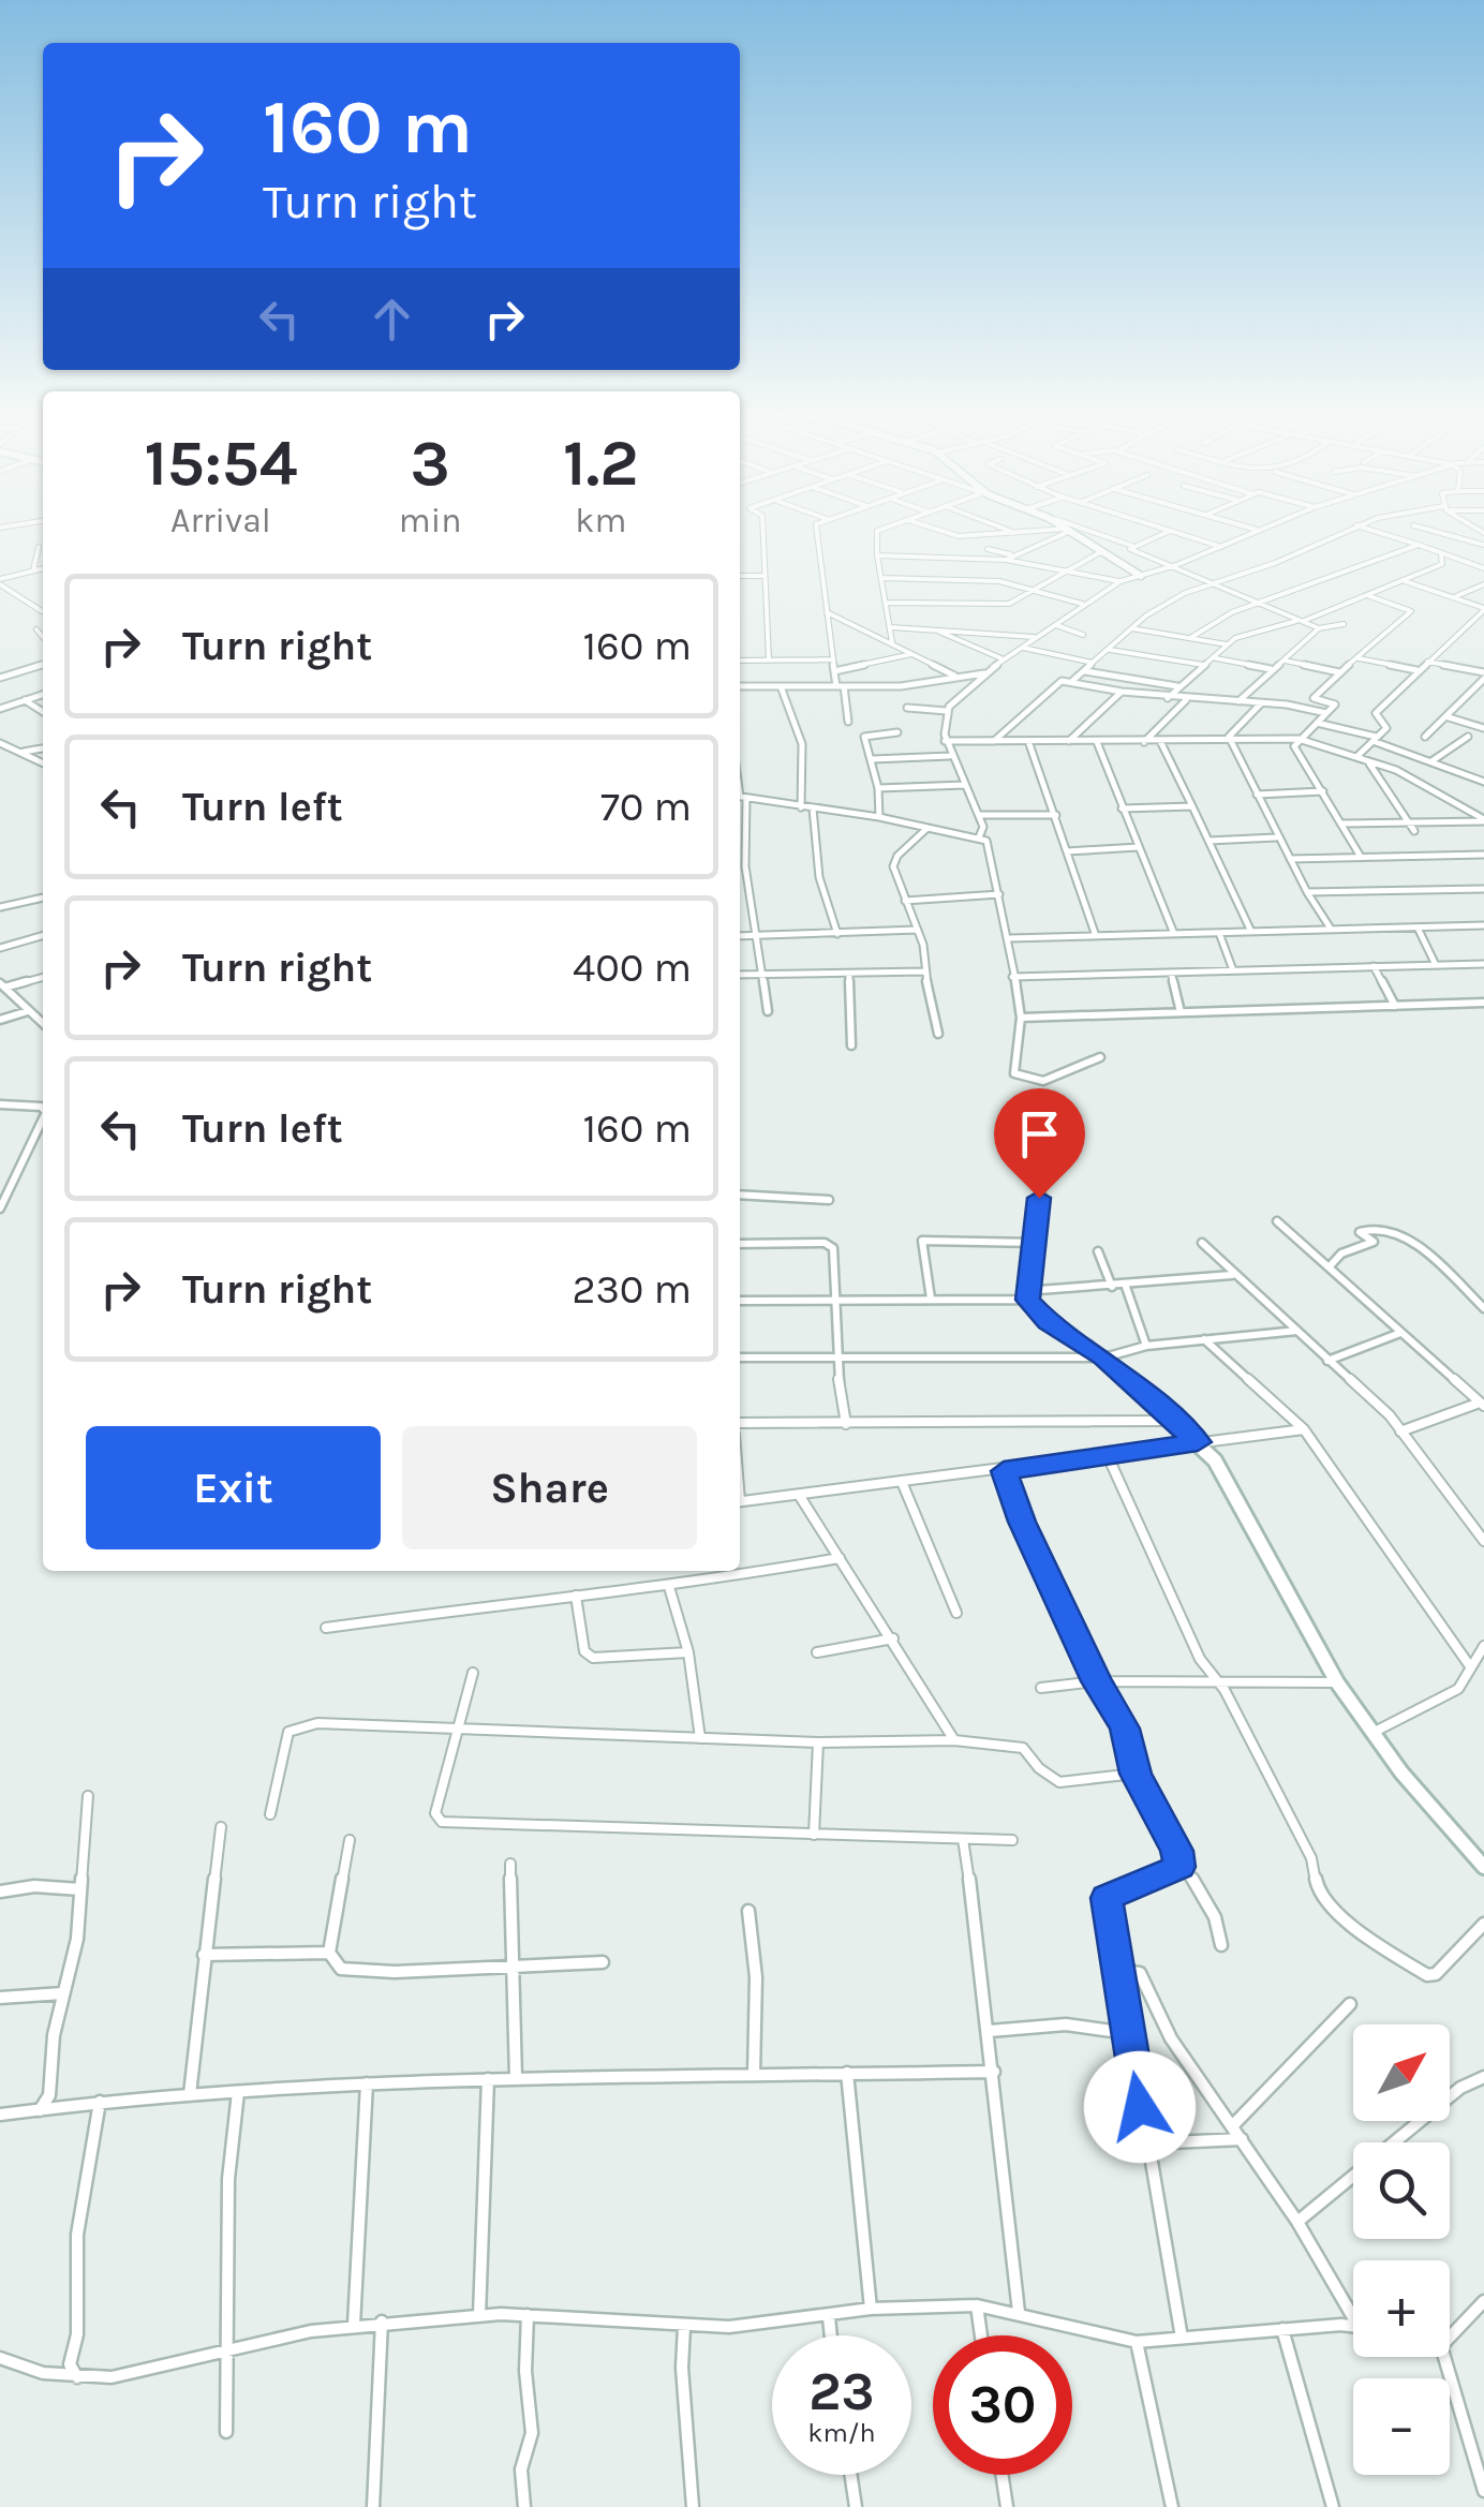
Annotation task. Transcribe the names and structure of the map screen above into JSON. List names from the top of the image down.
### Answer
{
  "north": "top right",
  "page": {
    "turn": ["160 m", "Turn right"],
    "eta": [
      "15:54",
      "Arrival",
      "3",
      "min",
      "1.2",
      "km"
    ],
    "list": [
      {
        "name": "Turn right",
        "value": "160 m"
      },
      {
        "name": "Turn left",
        "value": "70 m"
      },
      {
        "name": "Turn right",
        "value": "400 m"
      },
      {
        "name": "Turn left",
        "value": "160 m"
      },
      {
        "name": "Turn right",
        "value": "230 m"
      }
    ],
    "buttons": ["Exit", "Share"],
    "map_buttons": ["+", "−"],
    "speed": "23 km/h",
    "limit": "30"
  }
}
